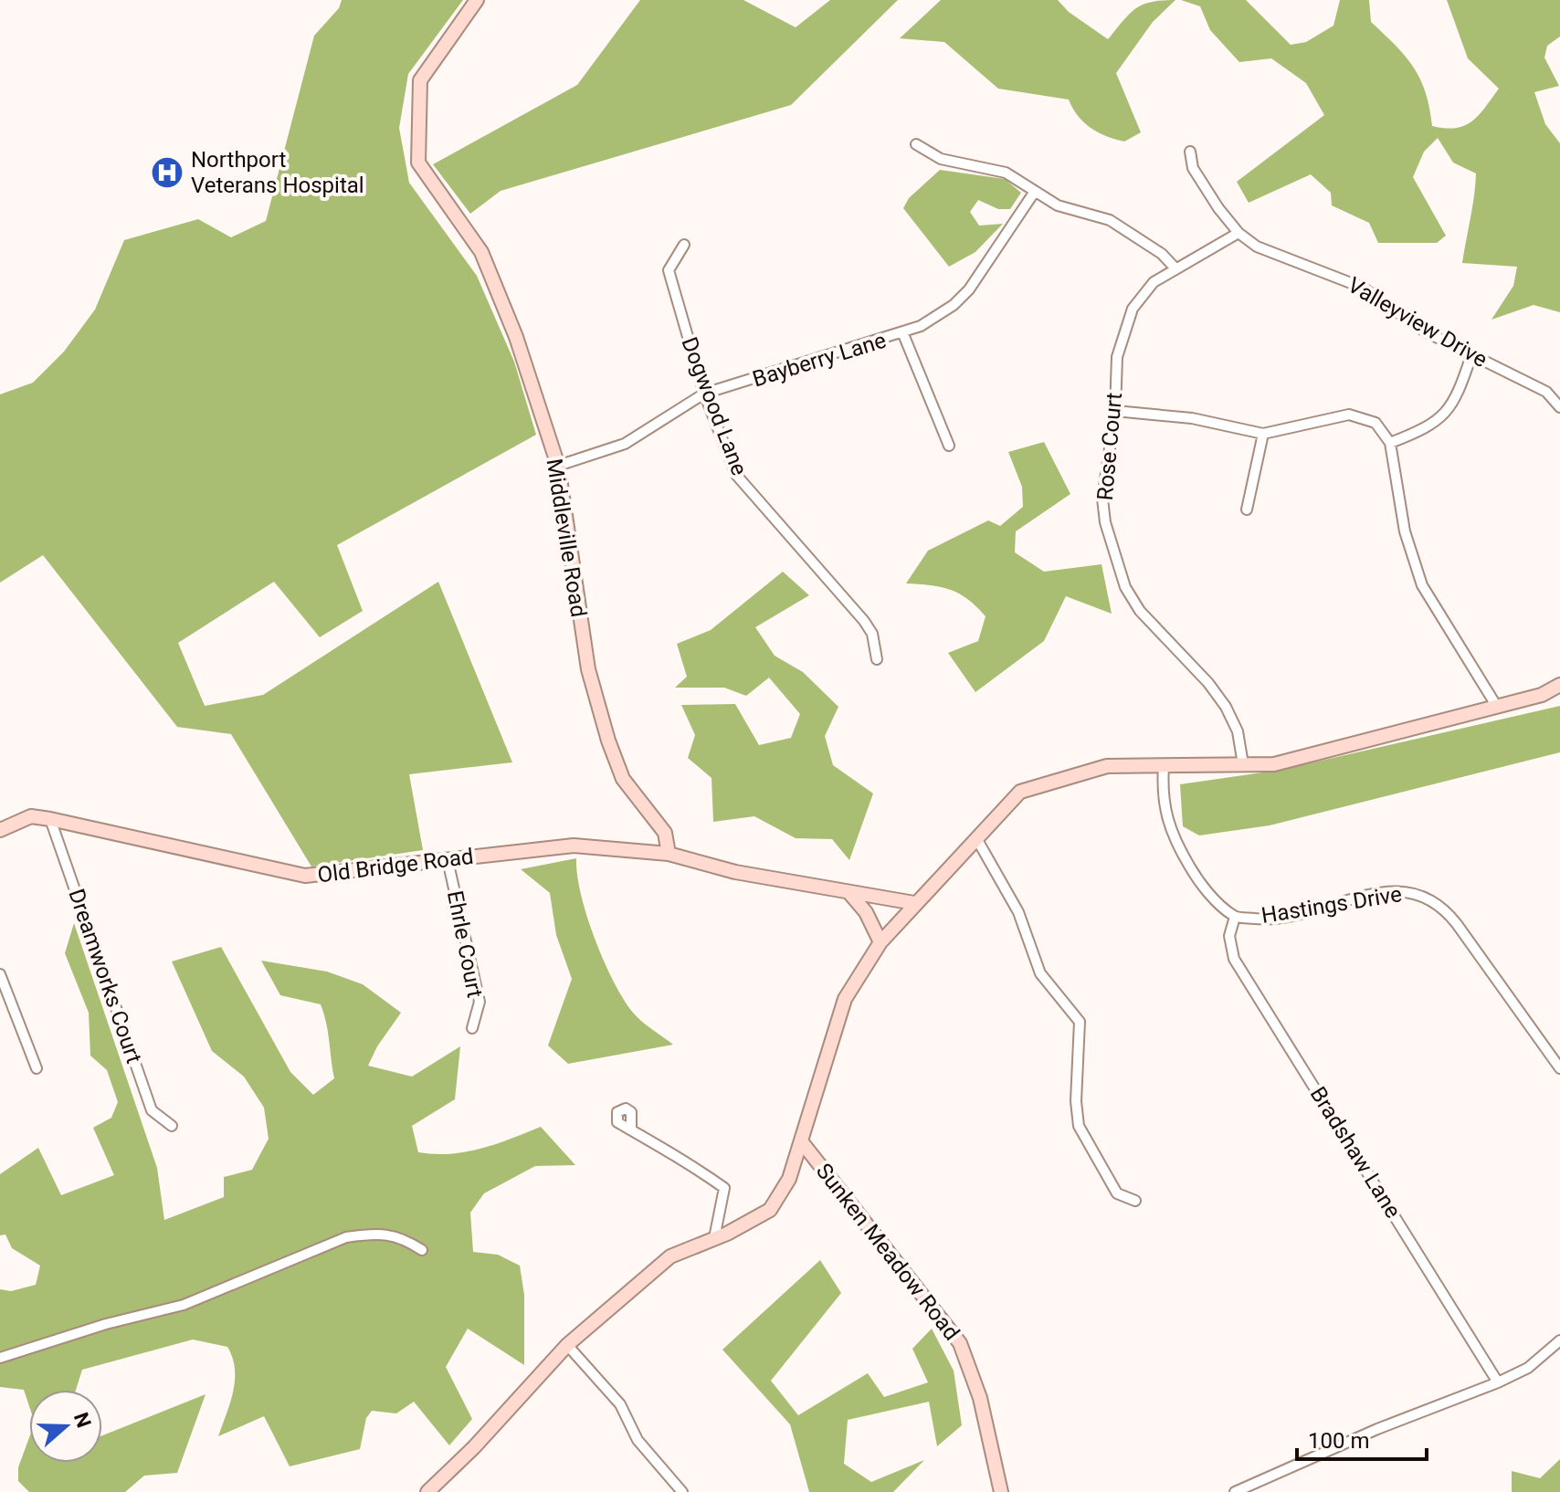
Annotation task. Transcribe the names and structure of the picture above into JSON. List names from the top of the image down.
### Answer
{
  "streets": {
    "street": [
      "Valleyview Drive",
      "Bayberry Lane",
      "Dogwood Lane",
      "Rose Court",
      "Middleville Road",
      "Old Bridge Road",
      "Hastings Drive",
      "Ehrle Court",
      "Dreamworks Court",
      "Bradshaw Lane",
      "Sunken Meadow Road"
    ]
  },
  "crossings": [
    ["Valleyview Drive", "Rose Court"],
    ["Bayberry Lane", "Dogwood Lane"],
    ["Bayberry Lane", "Middleville Road"],
    ["Middleville Road", "Old Bridge Road"],
    ["Old Bridge Road", "Ehrle Court"],
    ["Old Bridge Road", "Dreamworks Court"],
    ["Hastings Drive", "Bradshaw Lane"]
  ],
  "places": {
    "hospital": ["Northport Veterans Hospital"]
  },
  "scale_bar": "100 m",
  "north": "right"
}
